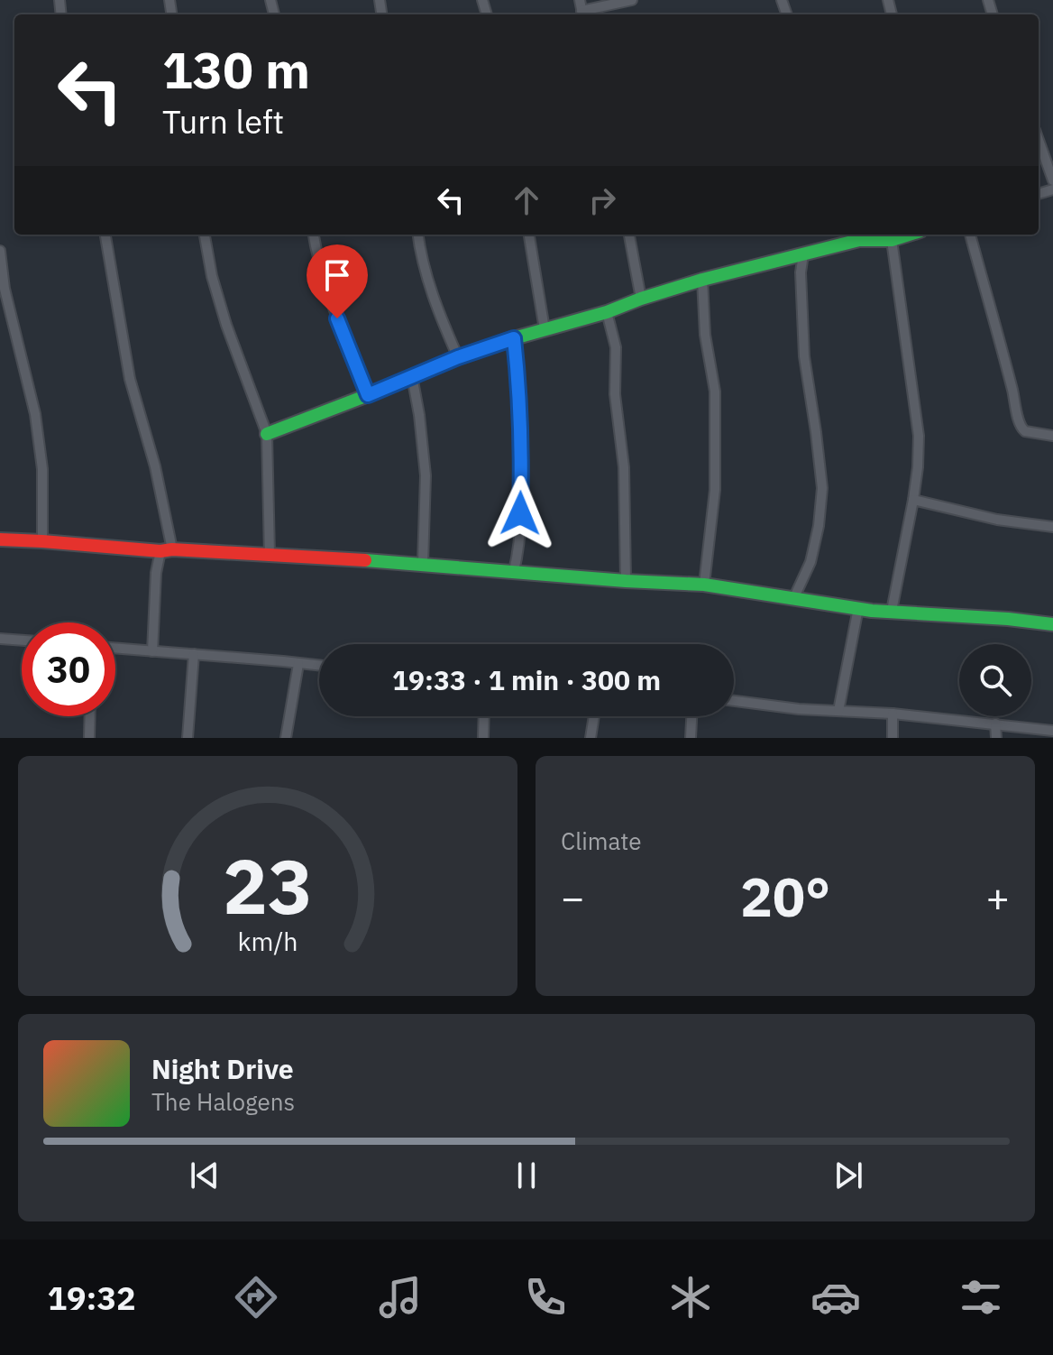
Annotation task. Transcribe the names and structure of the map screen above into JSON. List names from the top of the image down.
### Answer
{
  "page": {
    "turn": ["130 m", "Turn left"],
    "limit": "30",
    "trip": "19:33 · 1 min · 300 m",
    "tile": "Climate",
    "heat": ["−", "20°", "+"],
    "song": ["Night Drive", "The Halogens"],
    "tabs": "19:32",
    "gauge": ["23", "km/h"]
  }
}
